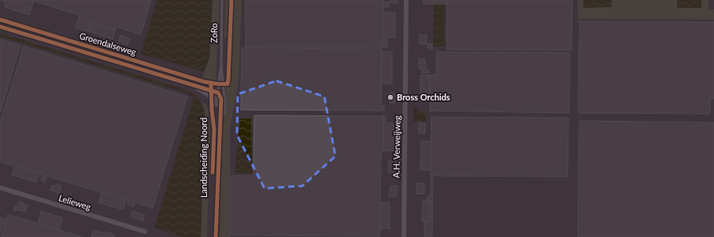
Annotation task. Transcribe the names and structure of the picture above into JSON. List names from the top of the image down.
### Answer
{
  "streets": {
    "street": ["Groendalseweg", "A.H. Verweijweg", "Lelieweg"],
    "lane": ["ZoRo"],
    "cycle path": ["Landscheiding Noord"]
  },
  "crossings": [
    ["ZoRo", "Groendalseweg"]
  ],
  "places": ["Bross Orchids"]
}
